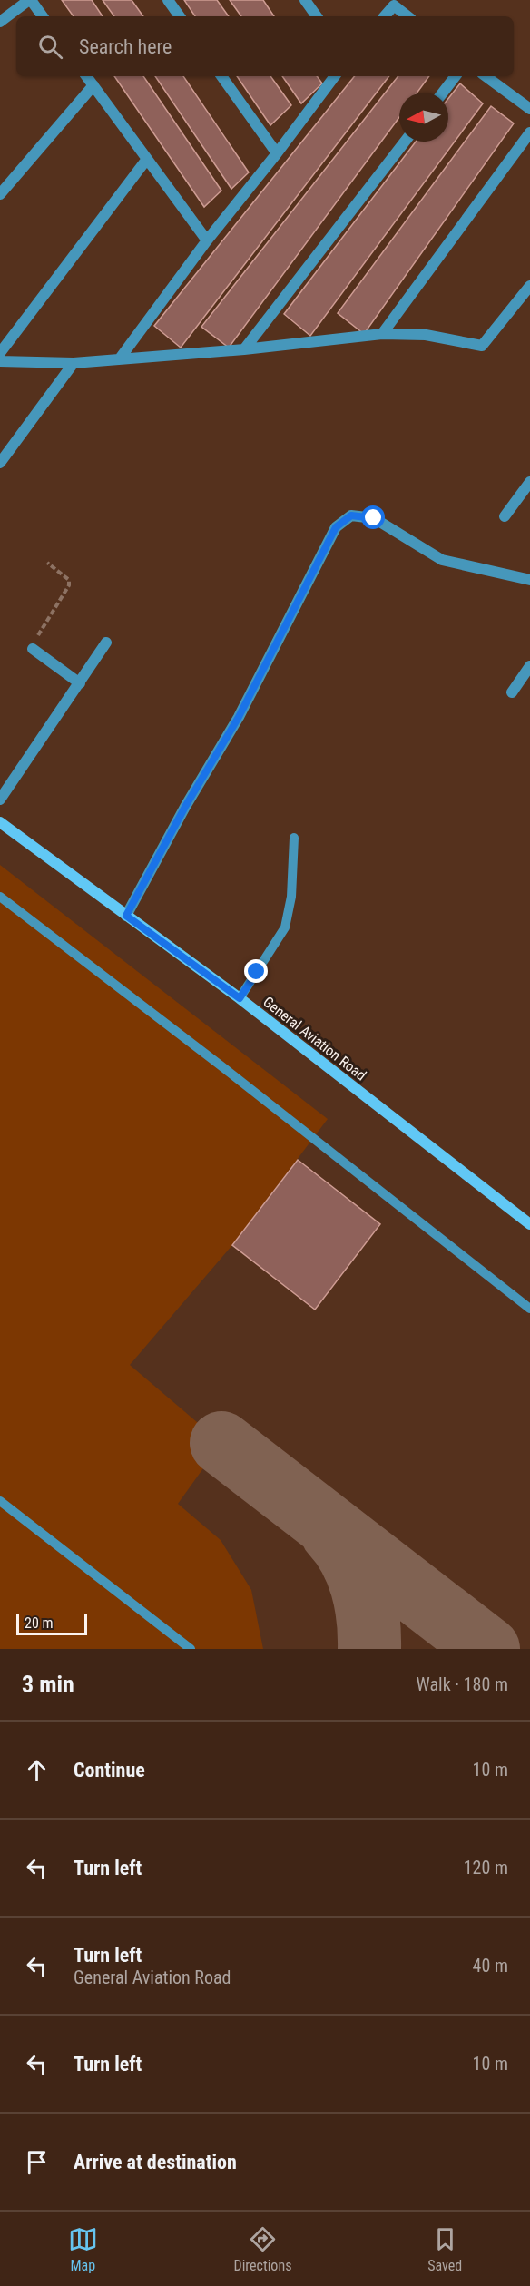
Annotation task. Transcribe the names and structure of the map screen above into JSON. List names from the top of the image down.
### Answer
{
  "streets": {
    "main road": ["General Aviation Road"]
  },
  "scale_bar": "20 m",
  "north": "left",
  "page": {
    "search": "Search here",
    "scale": "20 m",
    "heading": ["3 min", "Walk · 180 m"],
    "list": [
      ["Continue", "10 m"],
      ["Turn left", "120 m"],
      ["Turn left", "General Aviation Road", "40 m"],
      ["Turn left", "10 m"],
      "Arrive at destination"
    ],
    "nav": ["Map", "Directions", "Saved"]
  }
}
